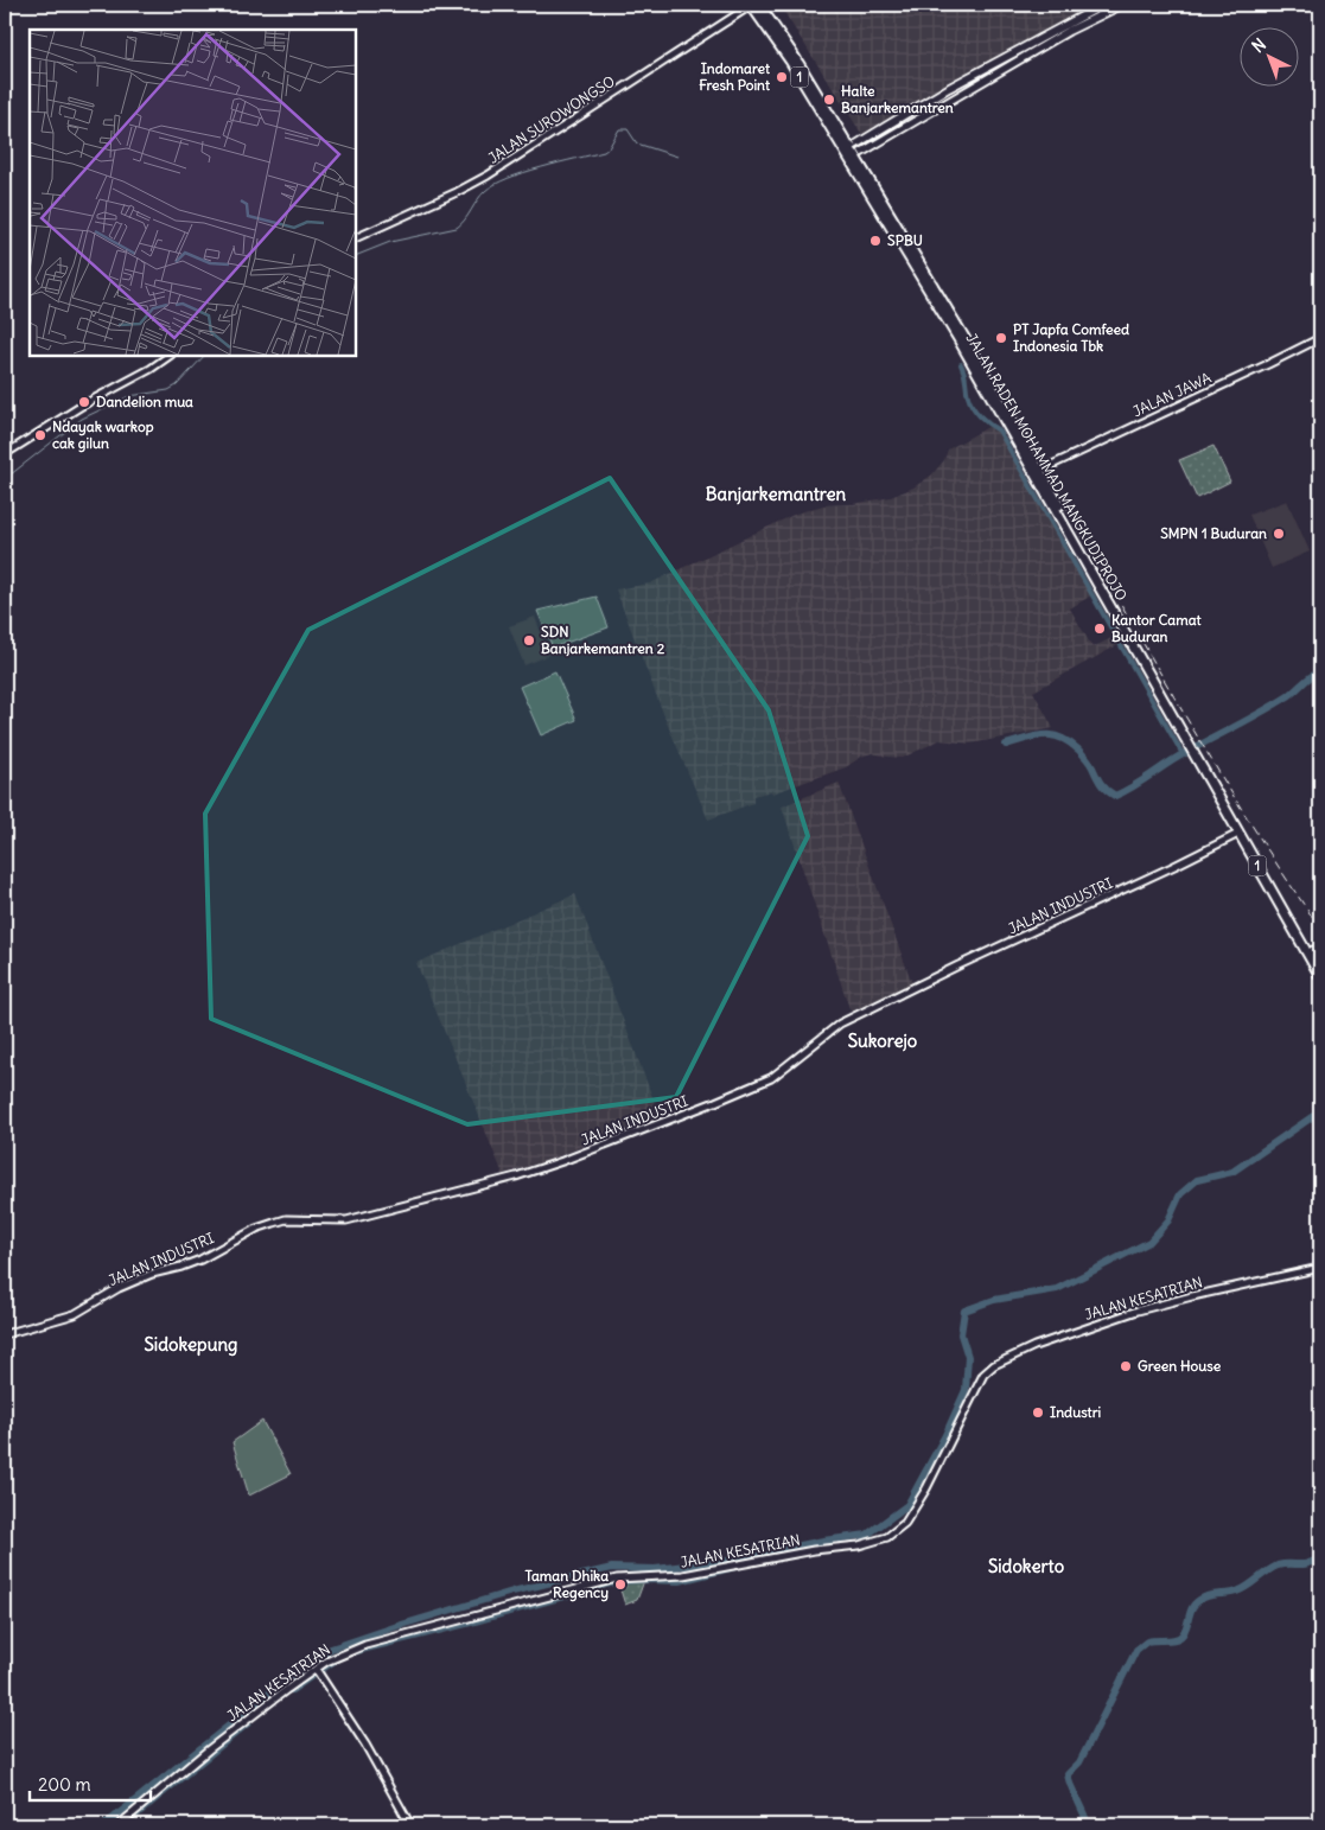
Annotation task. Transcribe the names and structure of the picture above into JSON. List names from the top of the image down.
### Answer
{
  "streets": {
    "highway": ["1", "JALAN RADEN MOHAMMAD MANGKUDIPROJO"],
    "street": [
      "JALAN SUROWONGSO",
      "JALAN JAWA",
      "JALAN INDUSTRI",
      "JALAN KESATRIAN"
    ]
  },
  "crossings": [
    ["1", "JALAN SUROWONGSO"],
    ["1", "JALAN RADEN MOHAMMAD MANGKUDIPROJO"],
    ["JALAN JAWA", "JALAN RADEN MOHAMMAD MANGKUDIPROJO"],
    ["JALAN RADEN MOHAMMAD MANGKUDIPROJO", "JALAN INDUSTRI"]
  ],
  "districts": [
    "Banjarkemantren",
    "Sukorejo",
    "Sidokepung",
    "Sidokerto"
  ],
  "places": [
    "Indomaret Fresh Point",
    "Halte Banjarkemantren",
    "SPBU",
    "PT Japfa Comfeed Indonesia Tbk",
    "Dandelion mua",
    "Ndayak warkop cak gilun",
    "SMPN 1 Buduran",
    "Kantor Camat Buduran",
    "SDN Banjarkemantren 2",
    "Green House",
    "Industri",
    "Taman Dhika Regency"
  ],
  "scale_bar": "200 m",
  "north": "top left"
}
